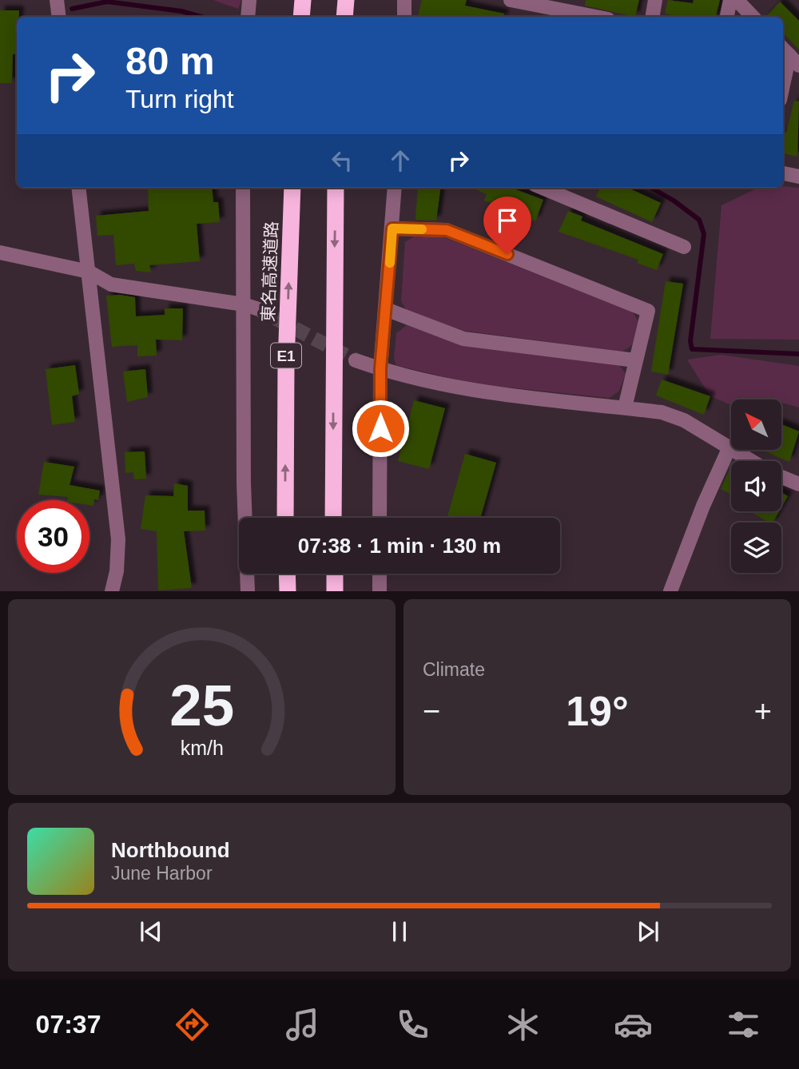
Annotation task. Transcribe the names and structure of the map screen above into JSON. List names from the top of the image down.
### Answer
{
  "streets": {
    "highway": ["東名高速道路", "E1"]
  },
  "north": "top left",
  "page": {
    "turn": ["80 m", "Turn right"],
    "limit": "30",
    "trip": "07:38 · 1 min · 130 m",
    "tile": "Climate",
    "heat": ["−", "19°", "+"],
    "song": ["Northbound", "June Harbor"],
    "tabs": "07:37",
    "gauge": ["25", "km/h"]
  }
}
